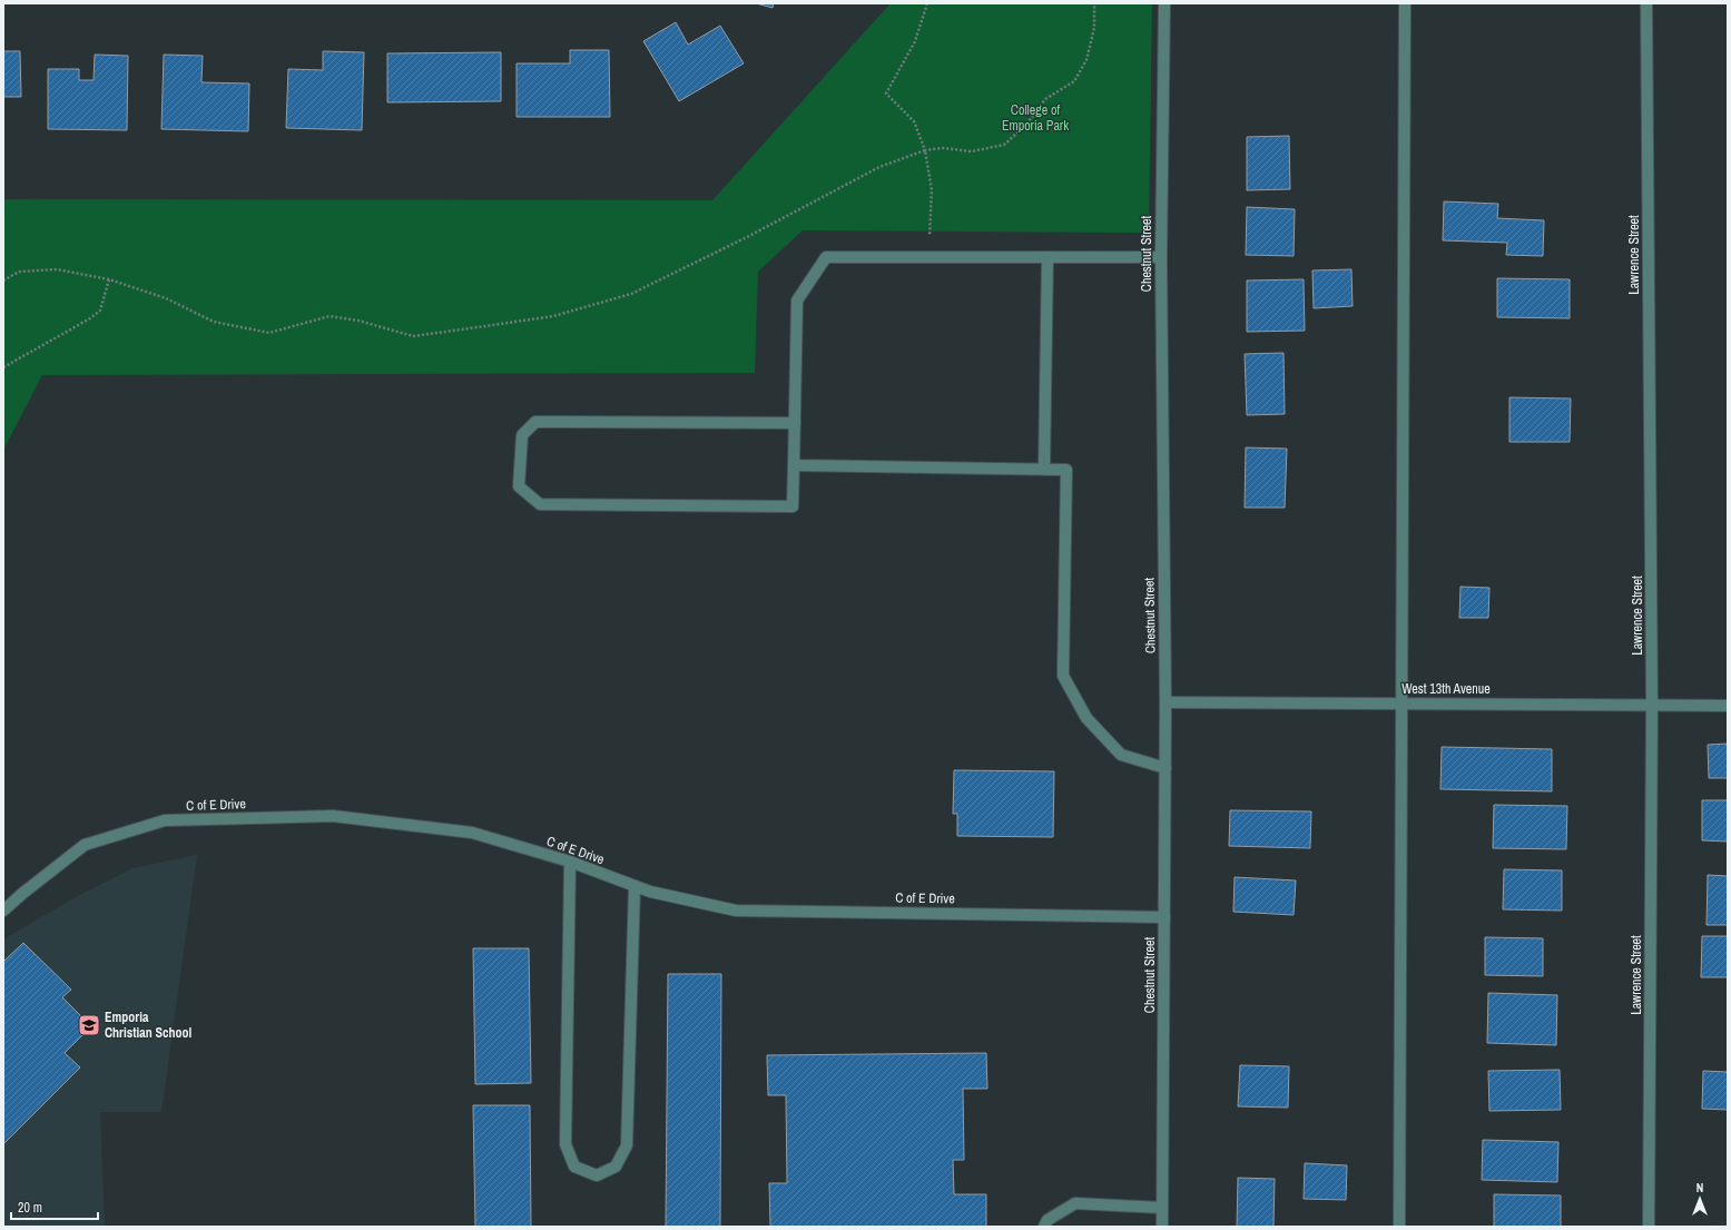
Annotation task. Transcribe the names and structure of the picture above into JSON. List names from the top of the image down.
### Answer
{
  "streets": {
    "street": [
      "Chestnut Street",
      "Lawrence Street",
      "West 13th Avenue",
      "C of E Drive"
    ]
  },
  "crossings": [
    ["Chestnut Street", "West 13th Avenue"],
    ["Chestnut Street", "C of E Drive"],
    ["Lawrence Street", "West 13th Avenue"]
  ],
  "parks": ["College of Emporia Park"],
  "places": {
    "school or university": ["Emporia Christian School"]
  },
  "scale_bar": "20 m",
  "north": "top"
}
